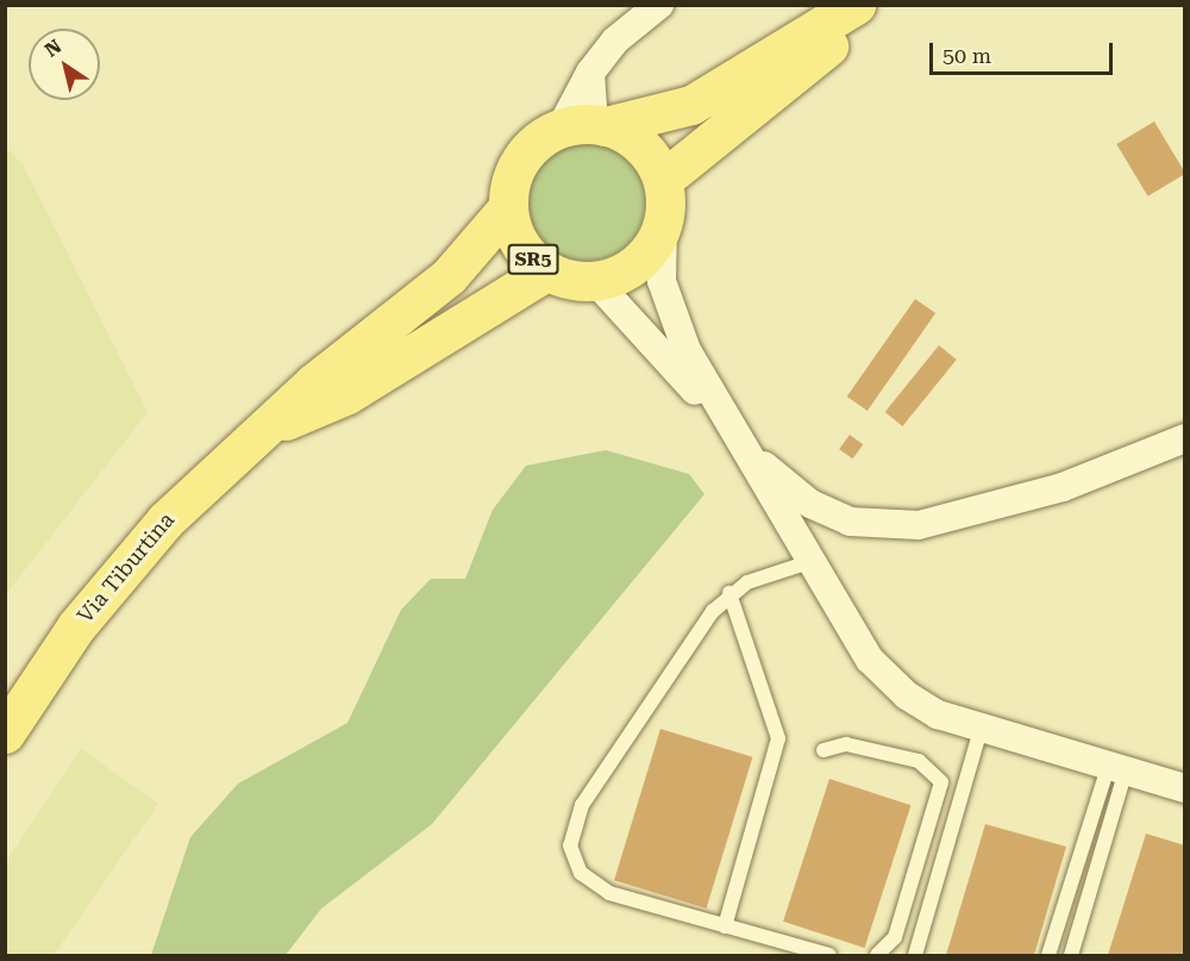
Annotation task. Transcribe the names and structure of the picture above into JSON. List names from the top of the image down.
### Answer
{
  "streets": {
    "main road": ["SR5", "Via Tiburtina"]
  },
  "crossings": [
    ["SR5", "Via Tiburtina"]
  ],
  "scale_bar": "50 m",
  "north": "top left"
}
